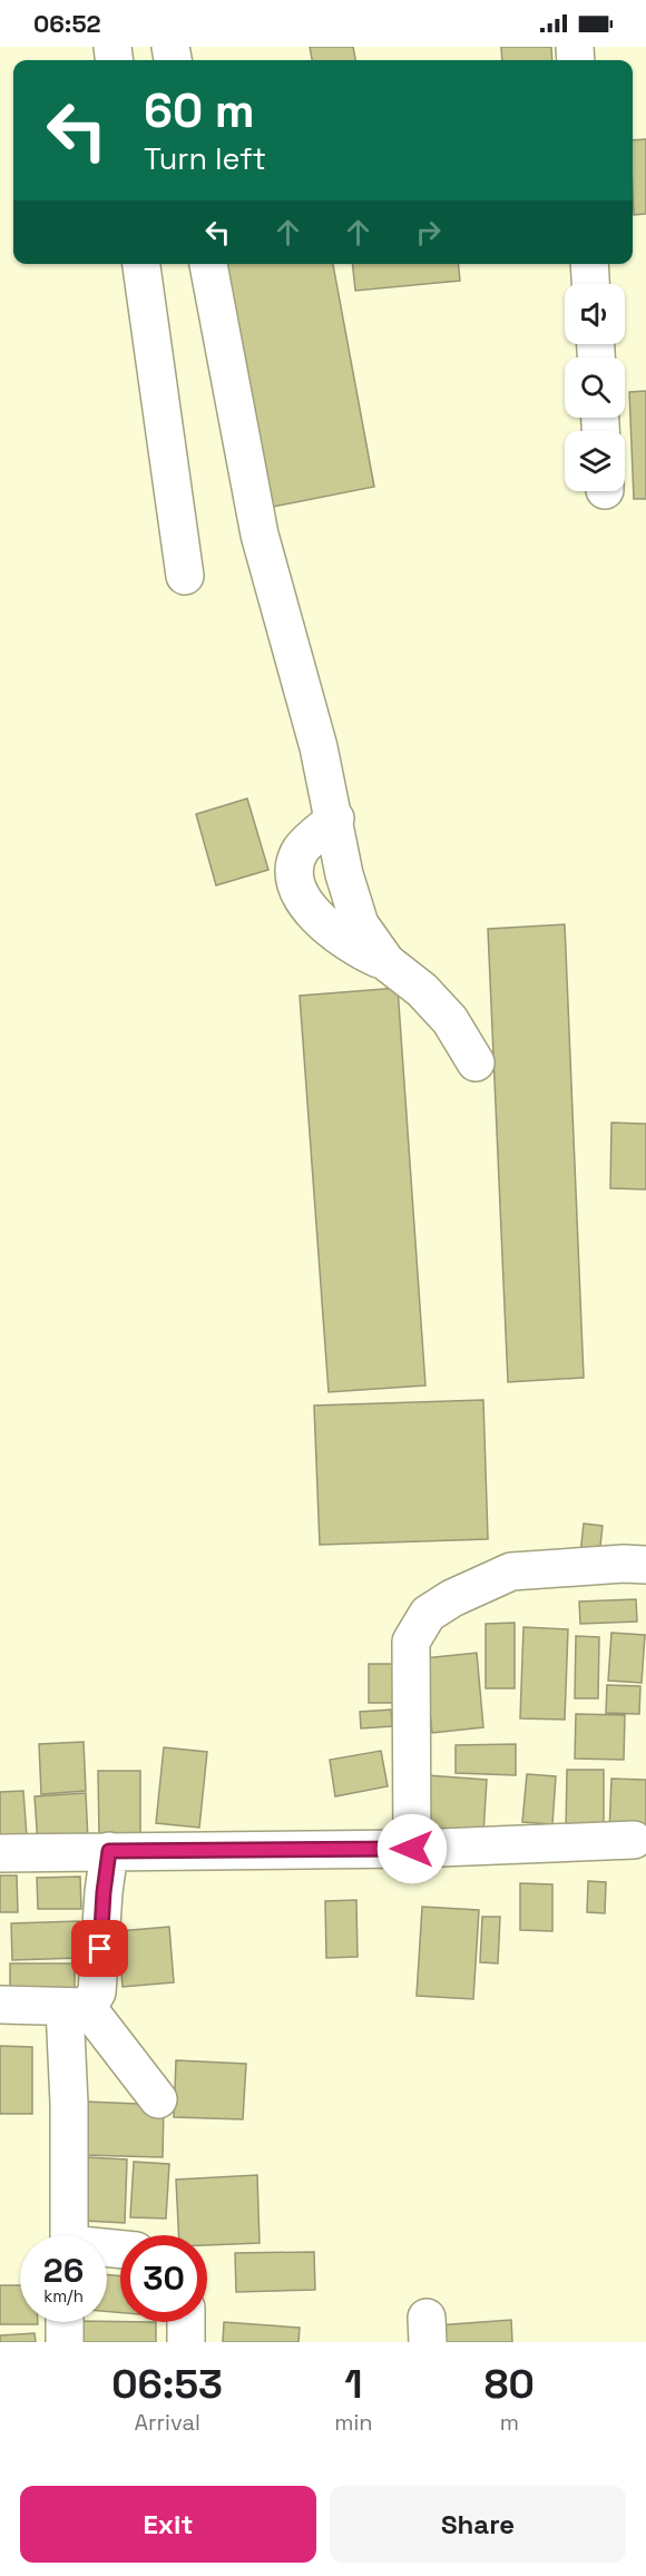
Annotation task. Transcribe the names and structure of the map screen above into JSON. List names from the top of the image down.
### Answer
{
  "page": {
    "status": "06:52",
    "turn": ["60 m", "Turn left"],
    "speed": "26 km/h",
    "limit": "30",
    "eta": [
      "06:53",
      "Arrival",
      "1",
      "min",
      "80",
      "m"
    ],
    "buttons": ["Exit", "Share"]
  }
}
